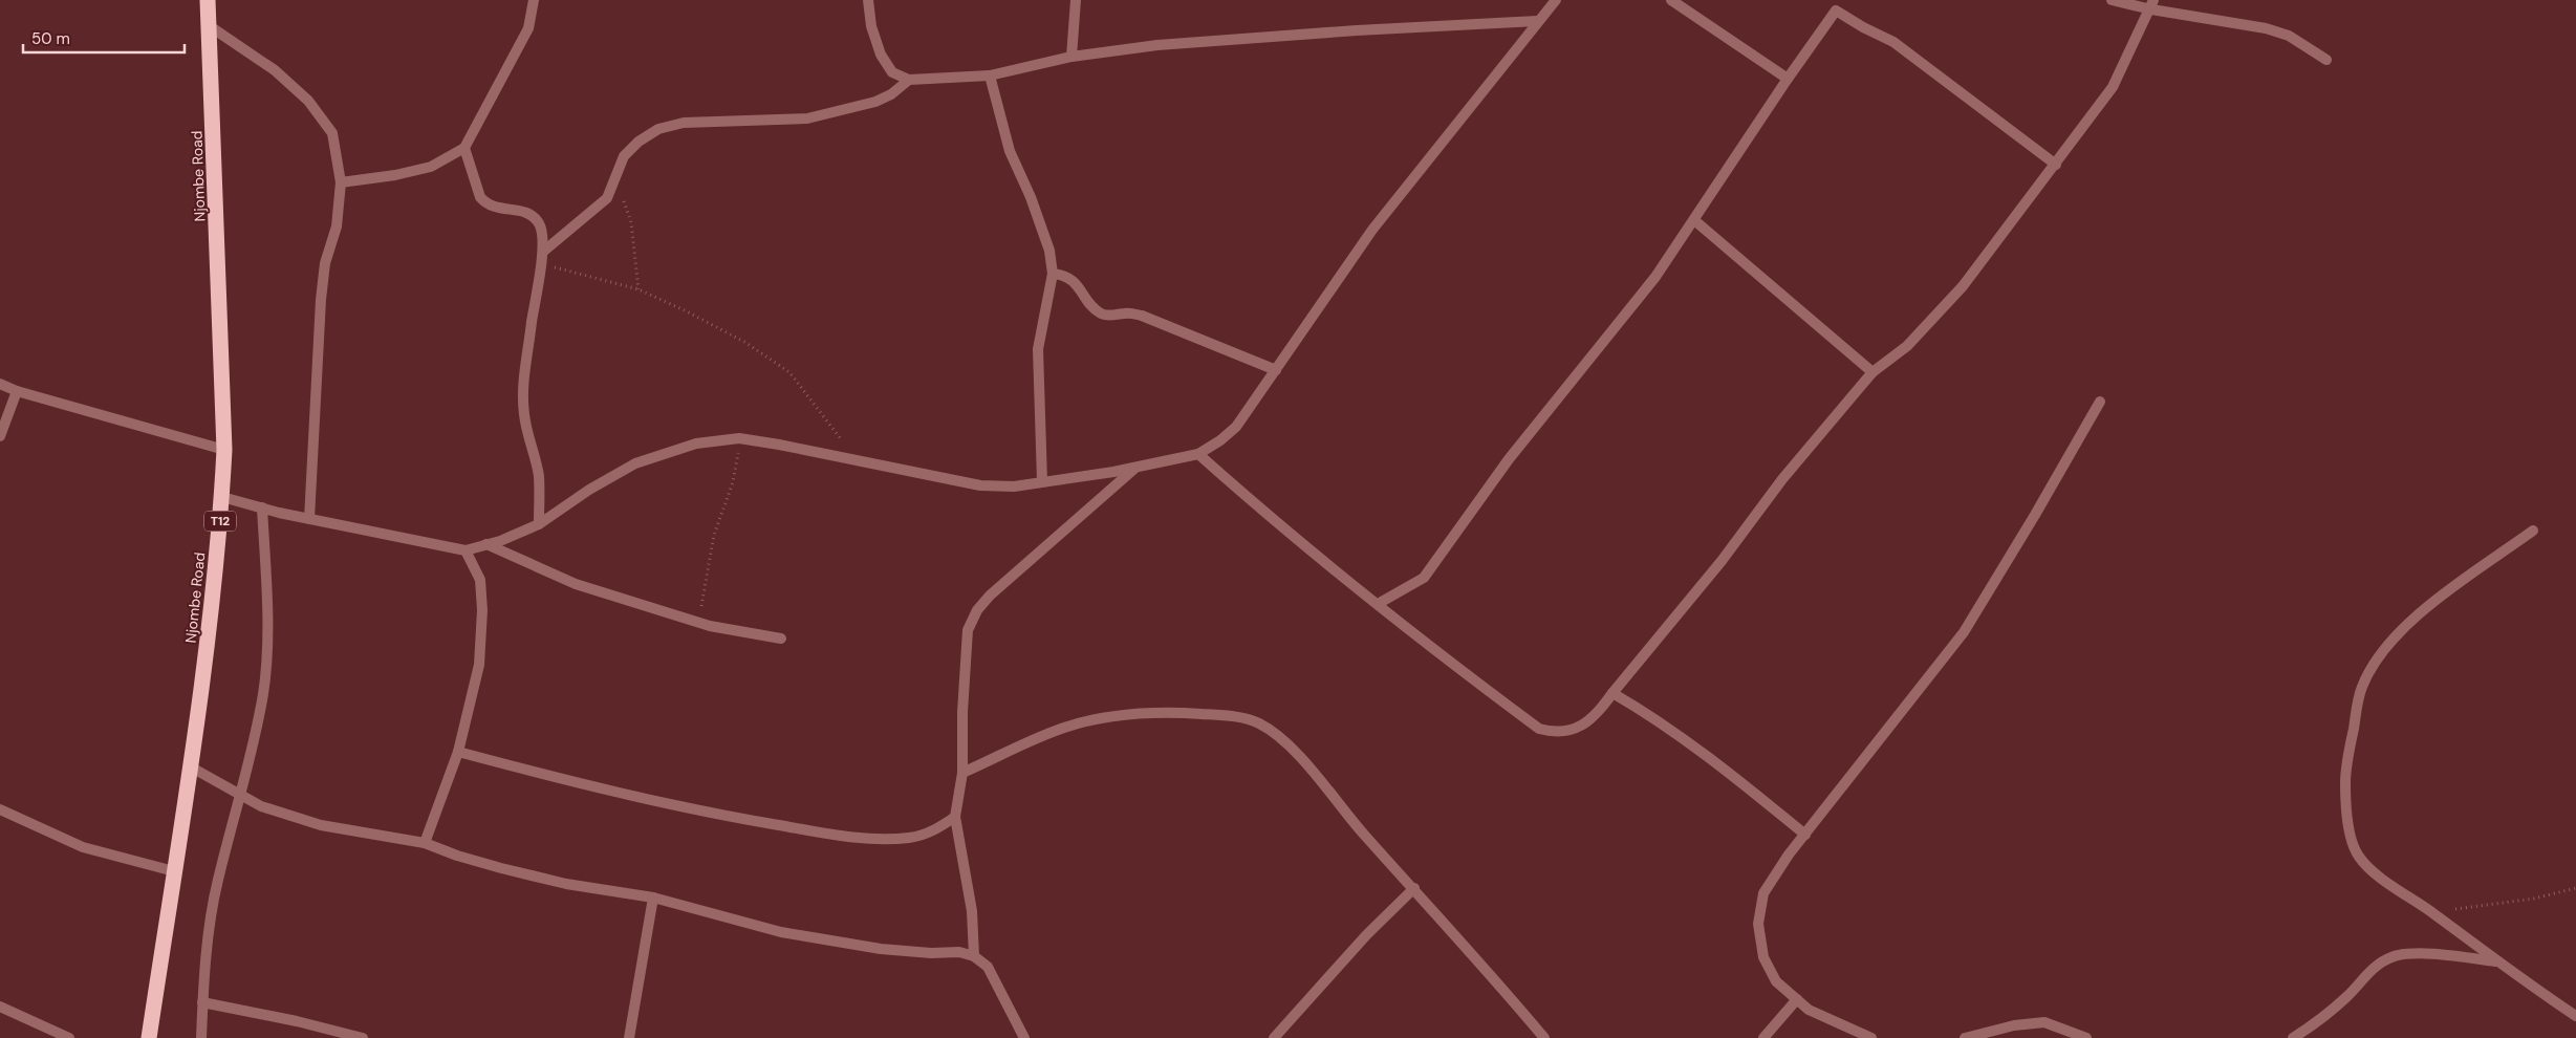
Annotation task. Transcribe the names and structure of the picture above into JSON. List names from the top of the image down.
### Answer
{
  "streets": {
    "highway": ["Njombe Road", "T12"]
  },
  "scale_bar": "50 m"
}
